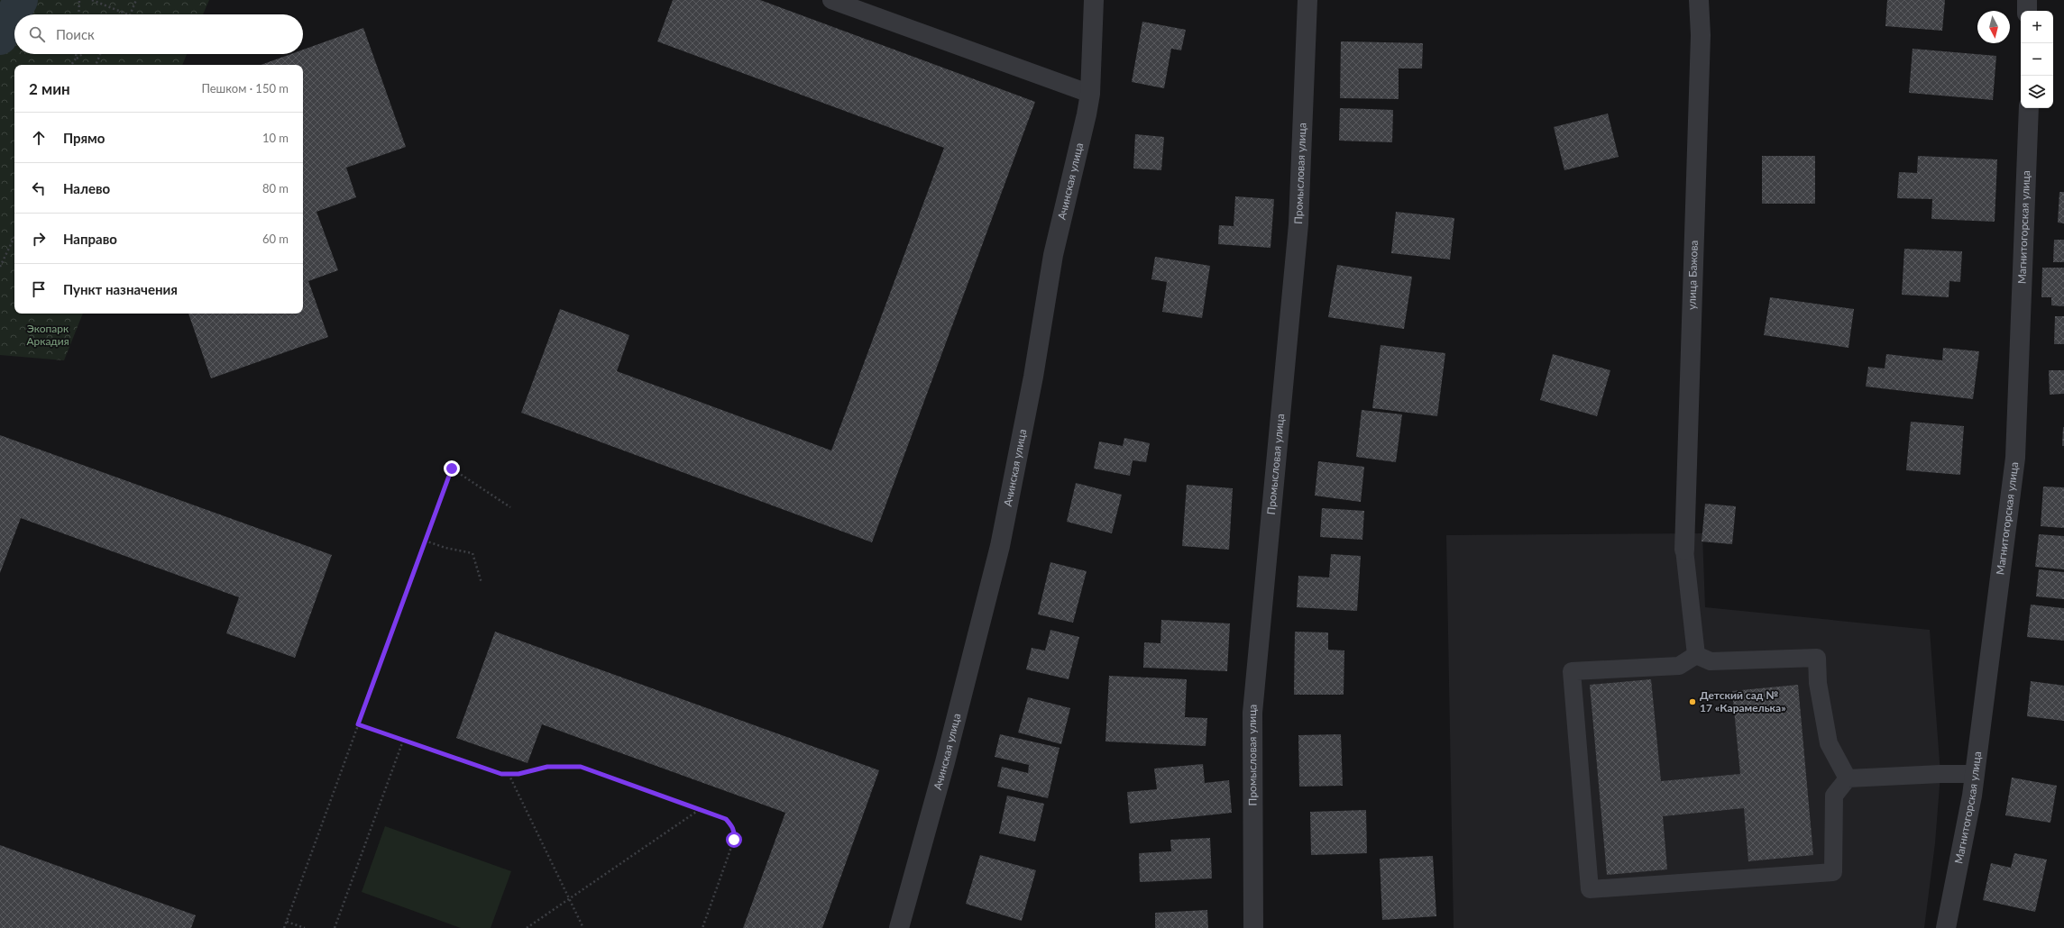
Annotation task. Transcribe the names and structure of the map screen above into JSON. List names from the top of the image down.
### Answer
{
  "streets": {
    "street": [
      "Промысловая улица",
      "Ачинская улица",
      "Магнитогорская улица",
      "улица Бажова"
    ]
  },
  "parks": ["Экопарк Аркадия"],
  "places": ["Детский сад № 17 «Карамелька»"],
  "north": "bottom",
  "page": {
    "map_buttons": ["+", "−"],
    "search": "Поиск",
    "heading": ["2 мин", "Пешком · 150 m"],
    "list": [
      ["Прямо", "10 m"],
      ["Налево", "80 m"],
      ["Направо", "60 m"],
      "Пункт назначения"
    ]
  }
}
